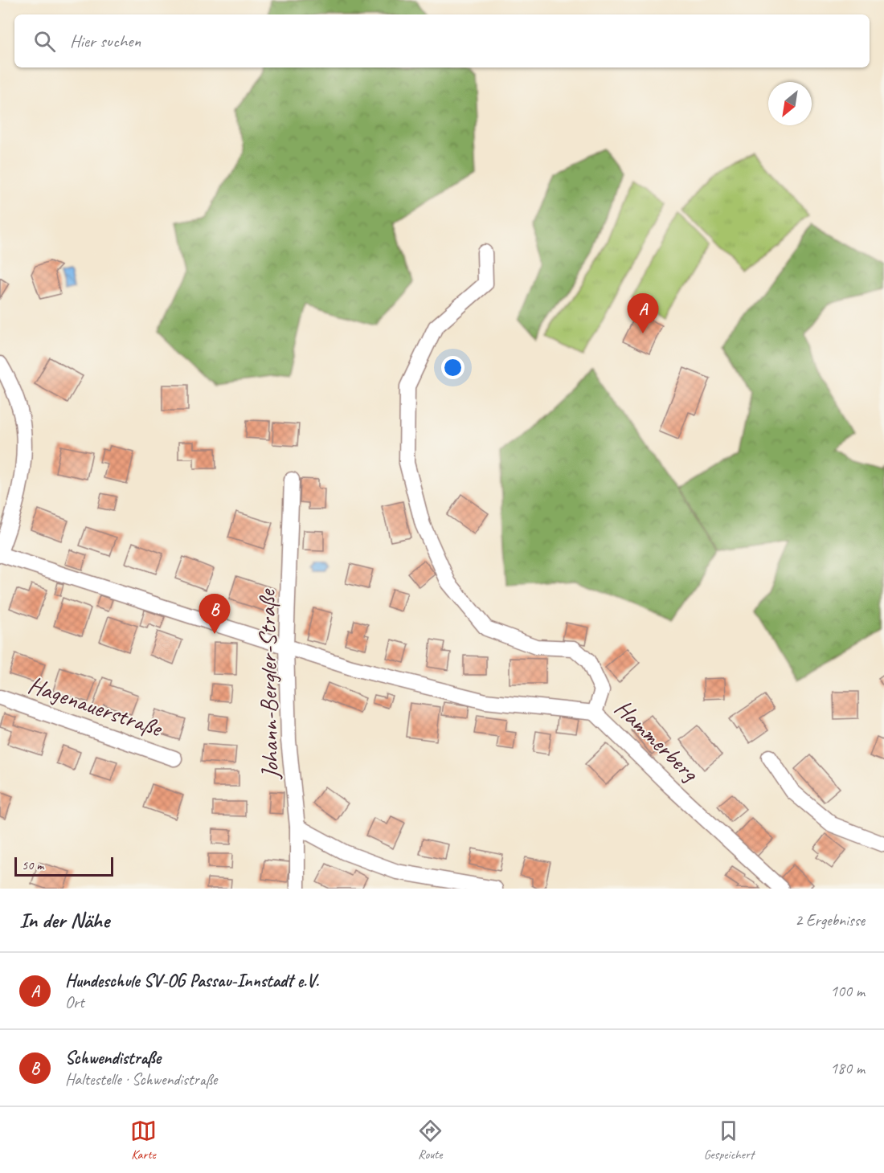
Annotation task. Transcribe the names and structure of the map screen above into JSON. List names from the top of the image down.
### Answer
{
  "streets": {
    "street": ["Johann-Bergler-Straße", "Hagenauerstraße", "Hammerberg"]
  },
  "scale_bar": "50 m",
  "north": "bottom left",
  "page": {
    "search": "Hier suchen",
    "pins": ["A", "B"],
    "scale": "50 m",
    "heading": ["In der Nähe", "2 Ergebnisse"],
    "list": [
      {
        "mark": "A",
        "name": "Hundeschule SV-OG Passau-Innstadt e.V.",
        "note": "Ort",
        "value": "100 m"
      },
      {
        "mark": "B",
        "name": "Schwendistraße",
        "note": "Haltestelle · Schwendistraße",
        "value": "180 m"
      }
    ],
    "nav": ["Karte", "Route", "Gespeichert"]
  }
}
